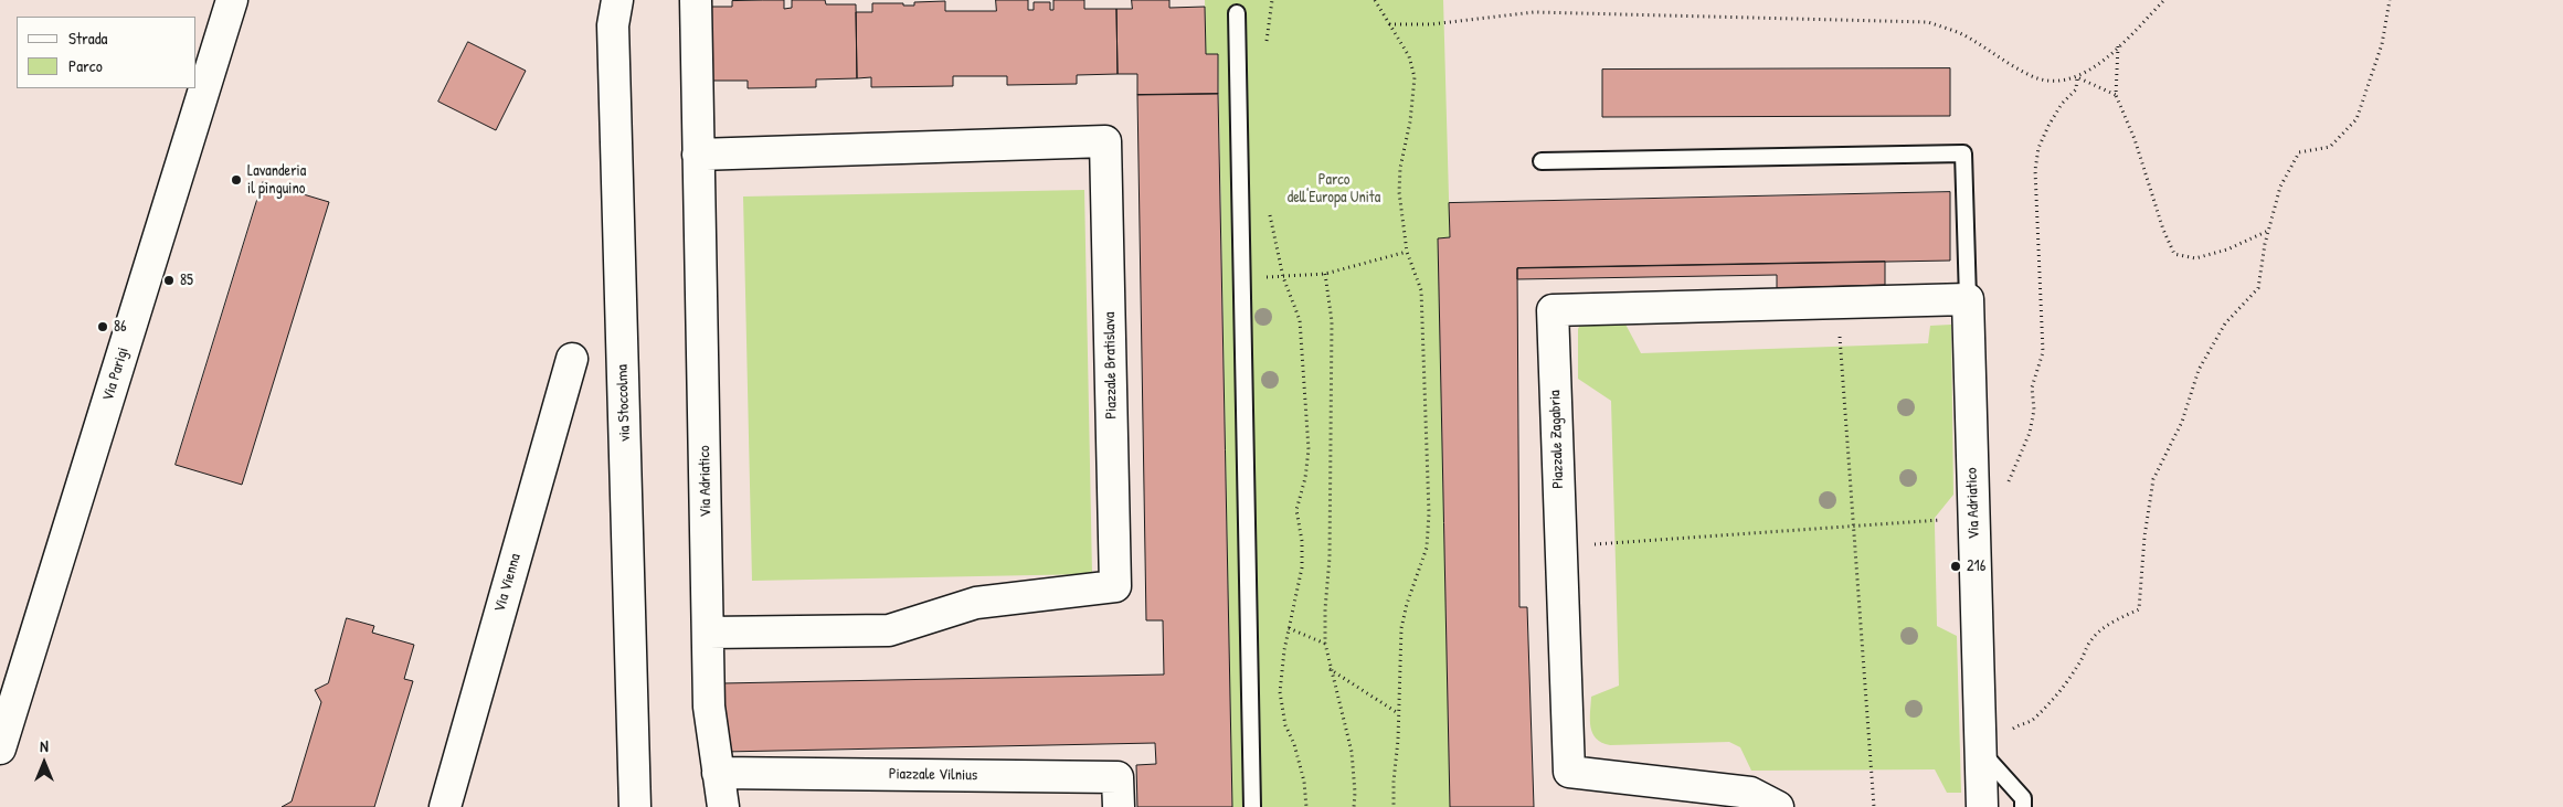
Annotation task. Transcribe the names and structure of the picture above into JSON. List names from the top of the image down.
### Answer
{
  "streets": {
    "street": [
      "Piazzale Bratislava",
      "Via Parigi",
      "via Stoccolma",
      "Piazzale Zagabria",
      "Via Adriatico",
      "Via Vienna",
      "Piazzale Vilnius"
    ]
  },
  "crossings": [
    ["Piazzale Bratislava", "Via Adriatico"],
    ["Piazzale Zagabria", "Via Adriatico"],
    ["Via Adriatico", "Piazzale Vilnius"]
  ],
  "parks": ["Parco dell'Europa Unita"],
  "places": [
    "Lavanderia il pinguino",
    "85",
    "86",
    "216"
  ],
  "legend": ["Strada", "Parco"],
  "north": "top"
}
